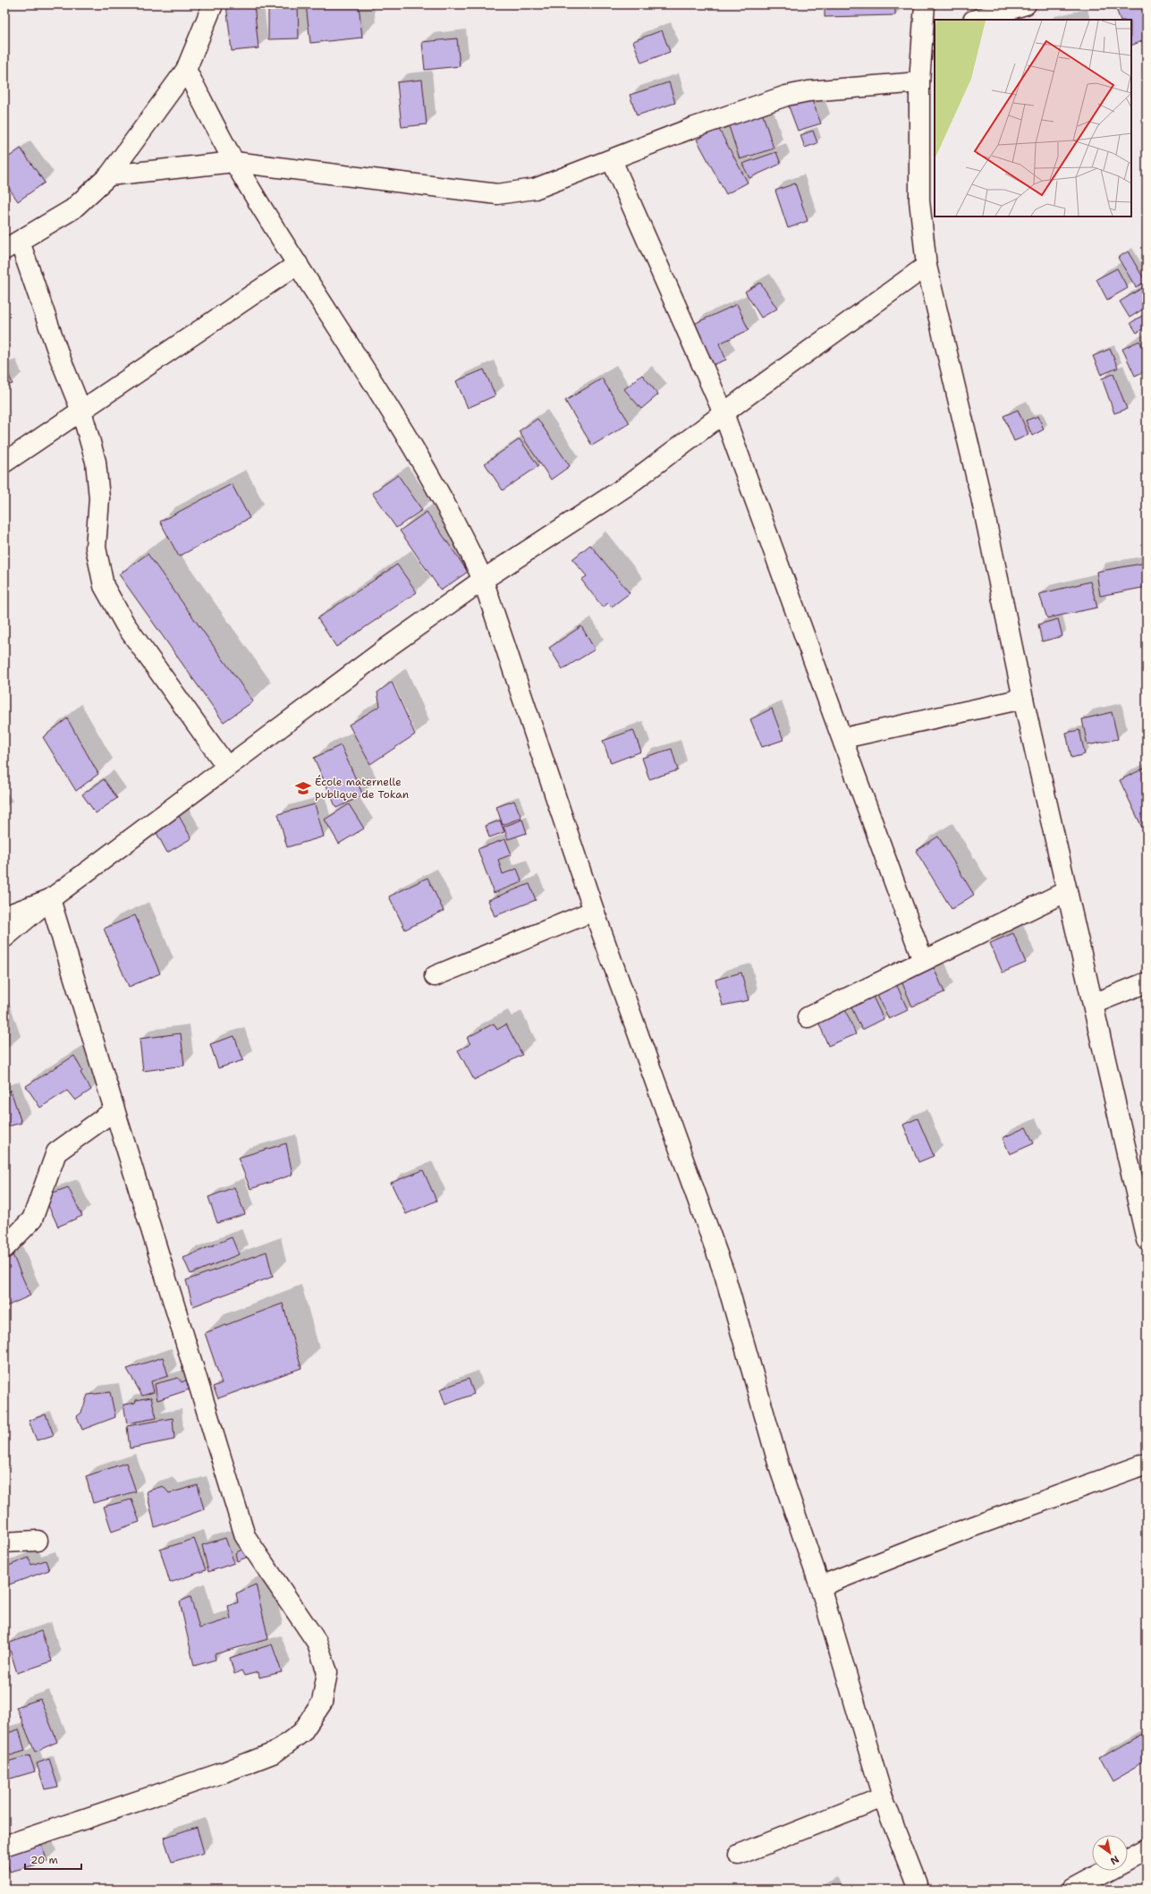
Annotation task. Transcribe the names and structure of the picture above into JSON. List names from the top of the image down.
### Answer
{
  "places": {
    "school or university": ["École maternelle publique de Tokan"]
  },
  "scale_bar": "20 m",
  "north": "bottom right"
}
